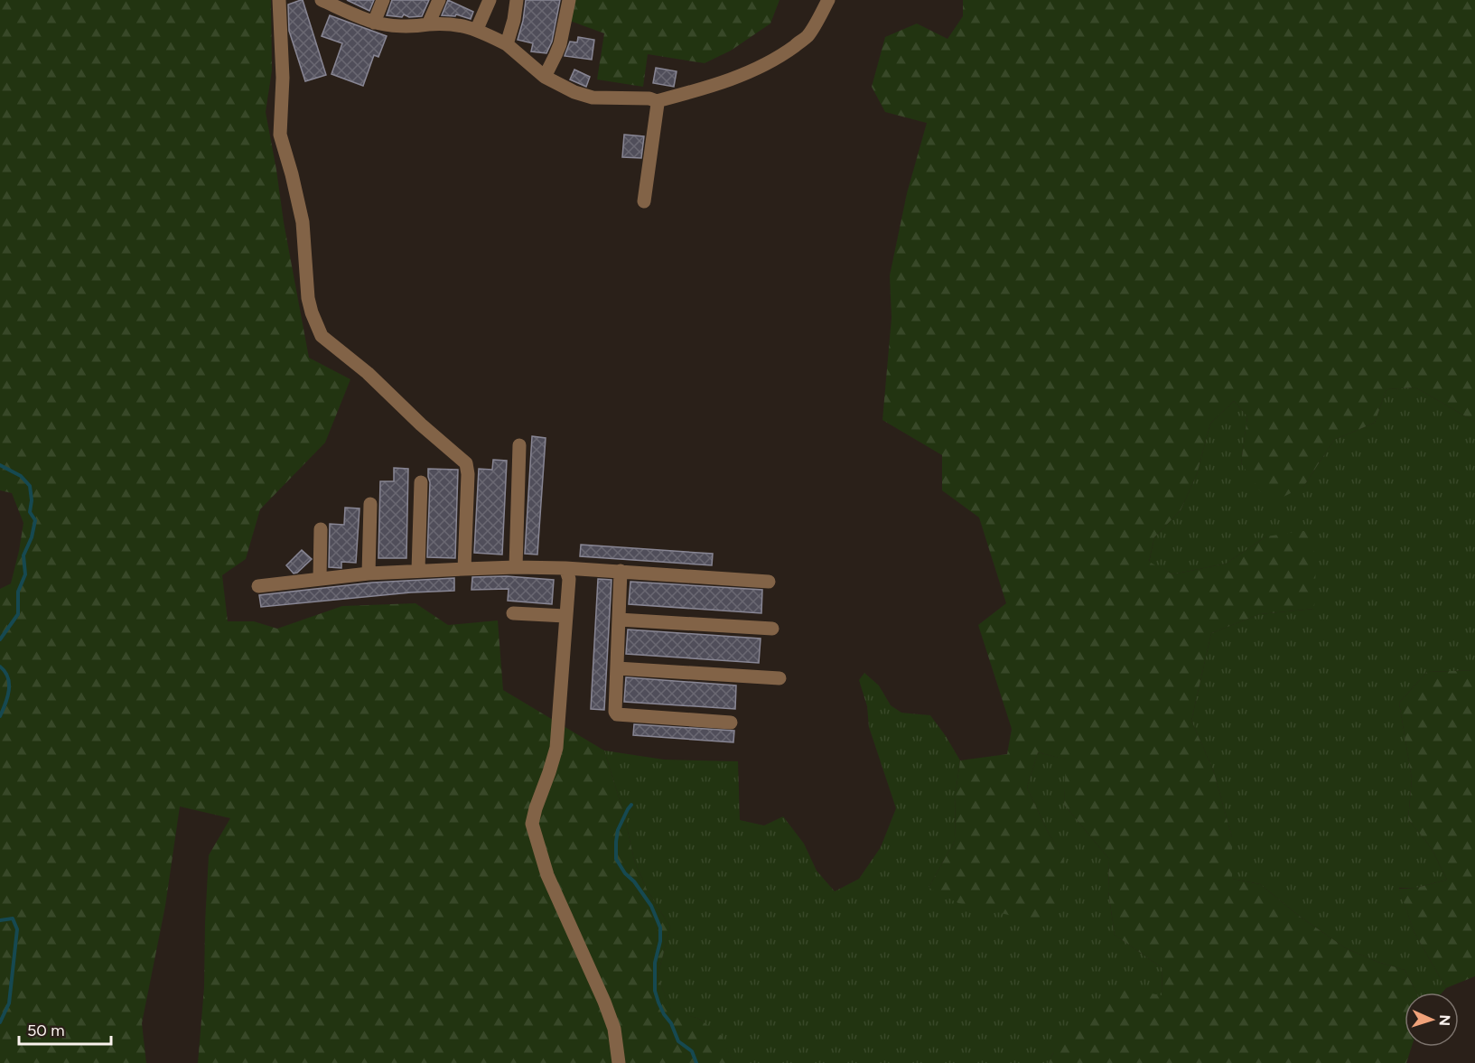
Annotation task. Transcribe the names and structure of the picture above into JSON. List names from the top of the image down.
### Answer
{
  "scale_bar": "50 m",
  "north": "right"
}
